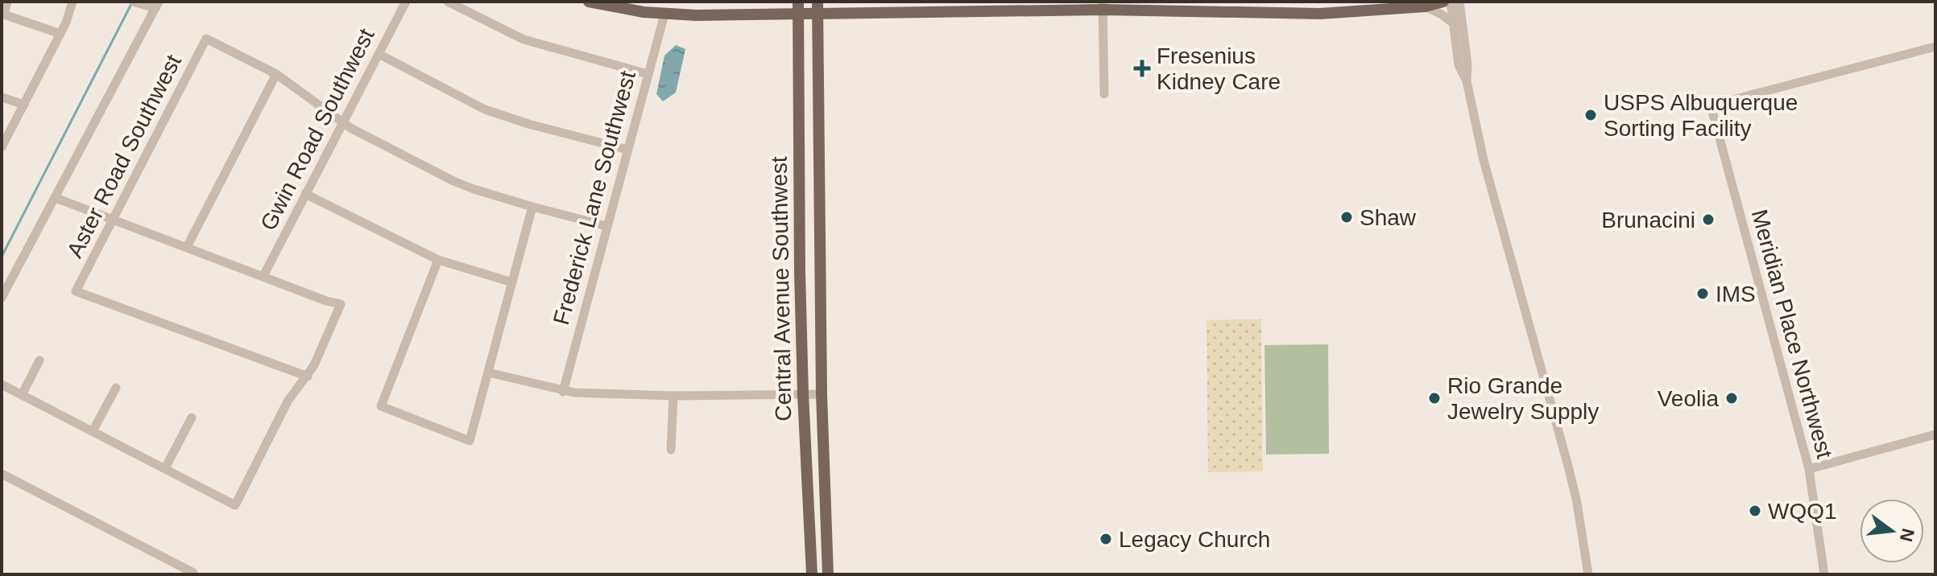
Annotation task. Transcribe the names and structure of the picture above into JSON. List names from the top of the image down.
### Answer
{
  "streets": {
    "main road": ["Central Avenue Southwest"],
    "street": [
      "Gwin Road Southwest",
      "Aster Road Southwest",
      "Frederick Lane Southwest",
      "Meridian Place Northwest"
    ]
  },
  "places": {
    "health": ["Fresenius Kidney Care"],
    "other": [
      "USPS Albuquerque Sorting Facility",
      "Shaw",
      "Brunacini",
      "IMS",
      "Rio Grande Jewelry Supply",
      "Veolia",
      "WQQ1",
      "Legacy Church"
    ]
  },
  "north": "right"
}
